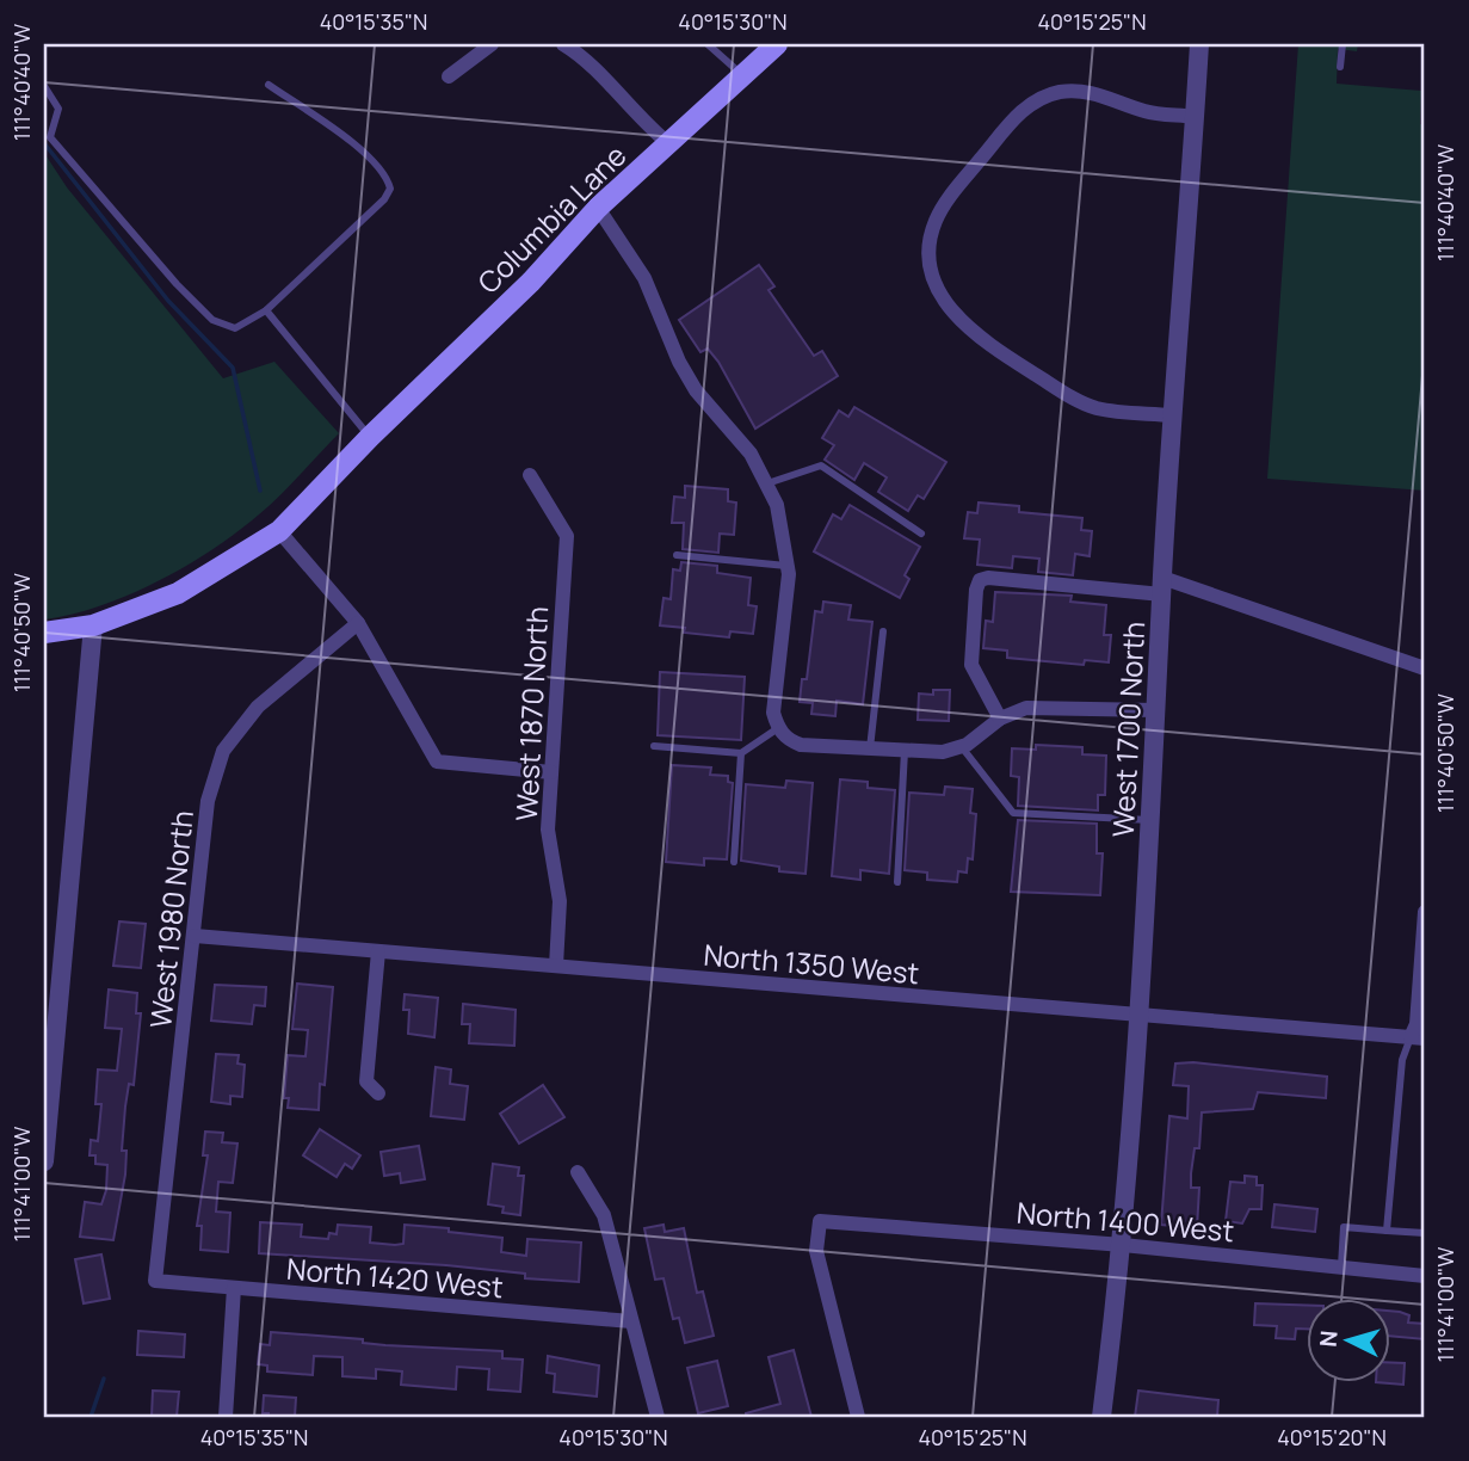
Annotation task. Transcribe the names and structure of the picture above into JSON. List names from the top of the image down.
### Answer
{
  "streets": {
    "main road": ["Columbia Lane"],
    "street": [
      "West 1870 North",
      "West 1700 North",
      "West 1980 North",
      "North 1350 West",
      "North 1400 West",
      "North 1420 West"
    ]
  },
  "crossings": [
    ["West 1870 North", "North 1350 West"],
    ["West 1700 North", "North 1350 West"],
    ["West 1700 North", "North 1400 West"],
    ["West 1980 North", "North 1350 West"],
    ["West 1980 North", "North 1420 West"]
  ],
  "north": "left",
  "coordinates": [
    "40°15'35\"N",
    "40°15'30\"N",
    "40°15'25\"N",
    "111°40'40\"W",
    "111°40'50\"W",
    "111°41'00\"W",
    "40°15'20\"N"
  ]
}
